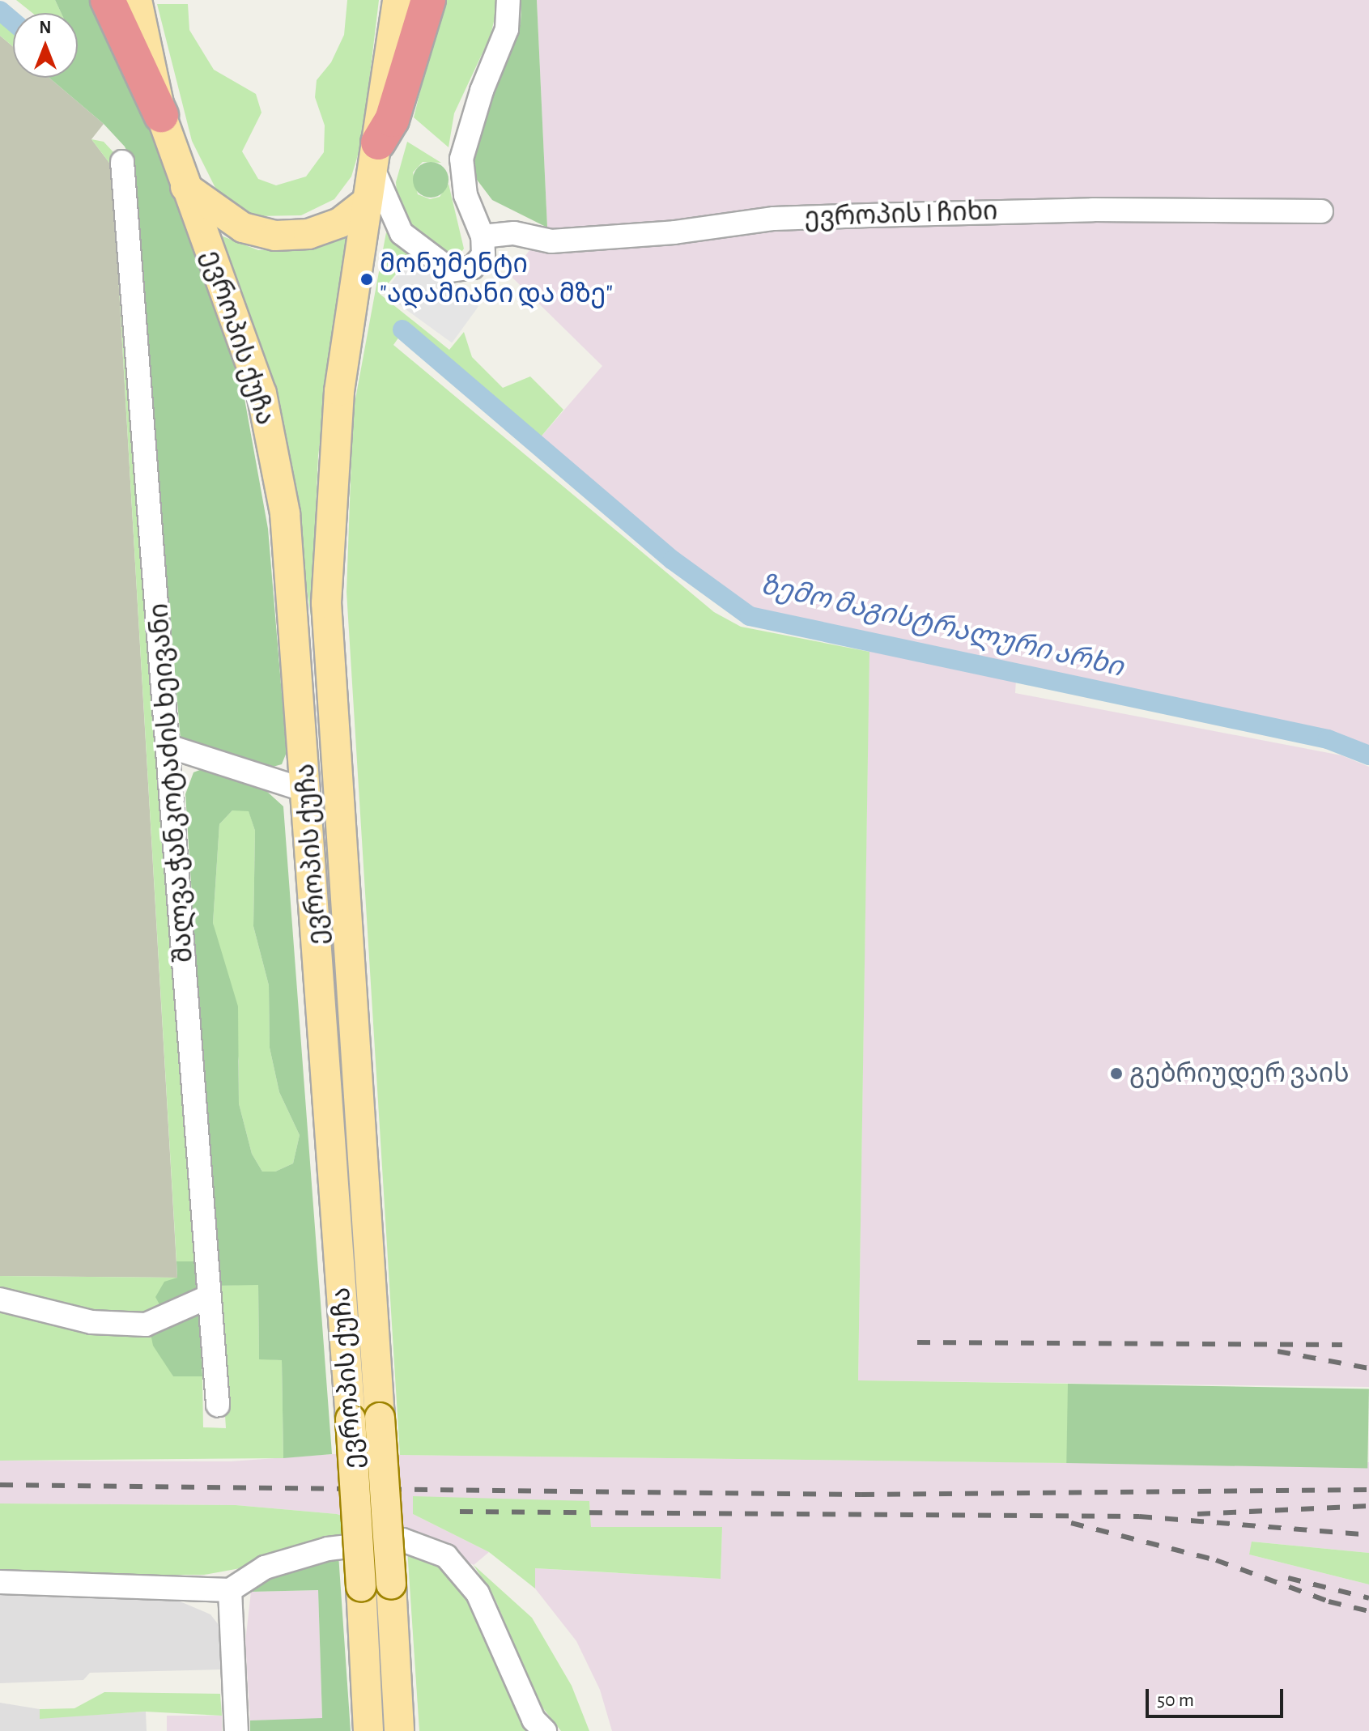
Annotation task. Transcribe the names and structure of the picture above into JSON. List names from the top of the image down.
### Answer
{
  "streets": {
    "main road": ["ევროპის ქუჩა"],
    "street": ["ევროპის I ჩიხი", "შალვა ჭანკოტაძის ხეივანი"]
  },
  "water": ["ზემო მაგისტრალური არხი"],
  "places": ["მონუმენტი \"ადამიანი და მზე\"", "გებრიუდერ ვაის"],
  "scale_bar": "50 m",
  "north": "top"
}
